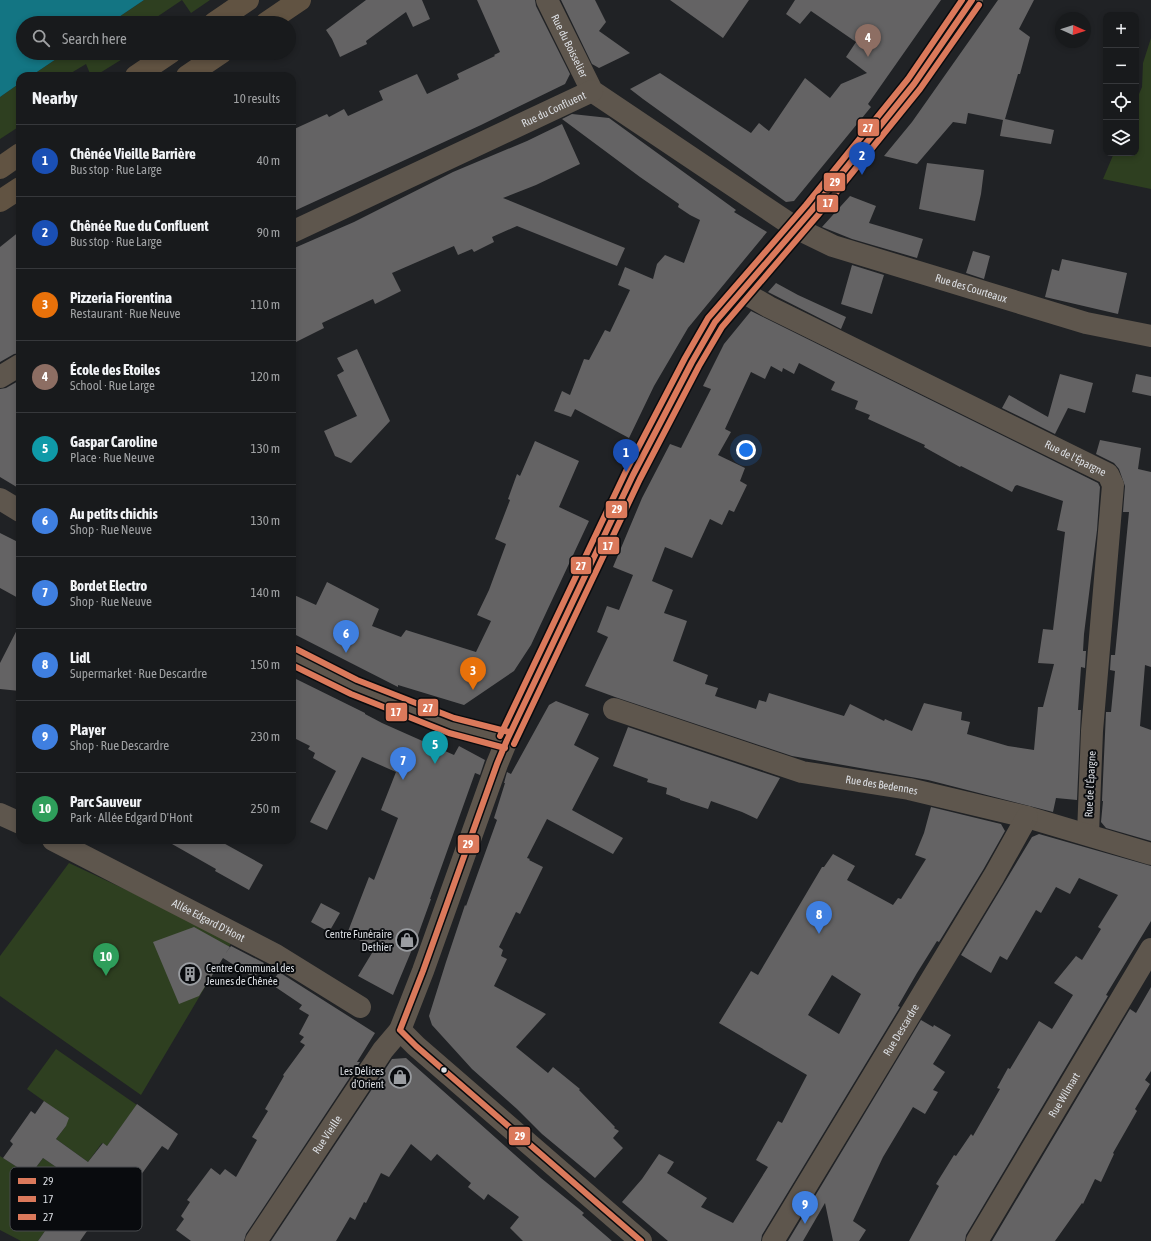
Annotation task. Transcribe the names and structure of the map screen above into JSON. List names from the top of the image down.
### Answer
{
  "streets": {
    "street": [
      "Rue du Boisselier",
      "Rue du Confluent",
      "Rue des Courteaux",
      "Rue de l'Épargne",
      "Rue des Bedennes",
      "Allée Edgard D'Hont",
      "Rue Descardre",
      "Rue Wilmart",
      "Rue Vieille"
    ]
  },
  "crossings": [
    ["Rue du Boisselier", "Rue du Confluent"],
    ["Rue du Confluent", "Rue des Courteaux"],
    ["Rue du Confluent", "Rue Vieille"],
    ["Rue des Courteaux", "Rue Vieille"],
    ["Rue de l'Épargne", "Rue des Bedennes"],
    ["Rue de l'Épargne", "Rue Vieille"],
    ["Rue des Bedennes", "Rue Descardre"]
  ],
  "places": {
    "shop": ["Centre Funéraire Dethier", "Les Délices d'Orient"],
    "building": ["Centre Communal des Jeunes de Chênée"]
  },
  "lines": ["transit line 29", "transit line 27", "transit line 17"],
  "legend": ["29", "17", "27"],
  "north": "right",
  "page": {
    "map_buttons": ["+", "−"],
    "search": "Search here",
    "pins": [
      "4",
      "2",
      "1",
      "6",
      "3",
      "5",
      "7",
      "8",
      "10",
      "9"
    ],
    "heading": ["Nearby", "10 results"],
    "list": [
      {
        "mark": "1",
        "name": "Chênée Vieille Barrière",
        "note": "Bus stop · Rue Large",
        "value": "40 m"
      },
      {
        "mark": "2",
        "name": "Chênée Rue du Confluent",
        "note": "Bus stop · Rue Large",
        "value": "90 m"
      },
      {
        "mark": "3",
        "name": "Pizzeria Fiorentina",
        "note": "Restaurant · Rue Neuve",
        "value": "110 m"
      },
      {
        "mark": "4",
        "name": "École des Etoiles",
        "note": "School · Rue Large",
        "value": "120 m"
      },
      {
        "mark": "5",
        "name": "Gaspar Caroline",
        "note": "Place · Rue Neuve",
        "value": "130 m"
      },
      {
        "mark": "6",
        "name": "Au petits chichis",
        "note": "Shop · Rue Neuve",
        "value": "130 m"
      },
      {
        "mark": "7",
        "name": "Bordet Electro",
        "note": "Shop · Rue Neuve",
        "value": "140 m"
      },
      {
        "mark": "8",
        "name": "Lidl",
        "note": "Supermarket · Rue Descardre",
        "value": "150 m"
      },
      {
        "mark": "9",
        "name": "Player",
        "note": "Shop · Rue Descardre",
        "value": "230 m"
      },
      {
        "mark": "10",
        "name": "Parc Sauveur",
        "note": "Park · Allée Edgard D'Hont",
        "value": "250 m"
      }
    ]
  }
}
